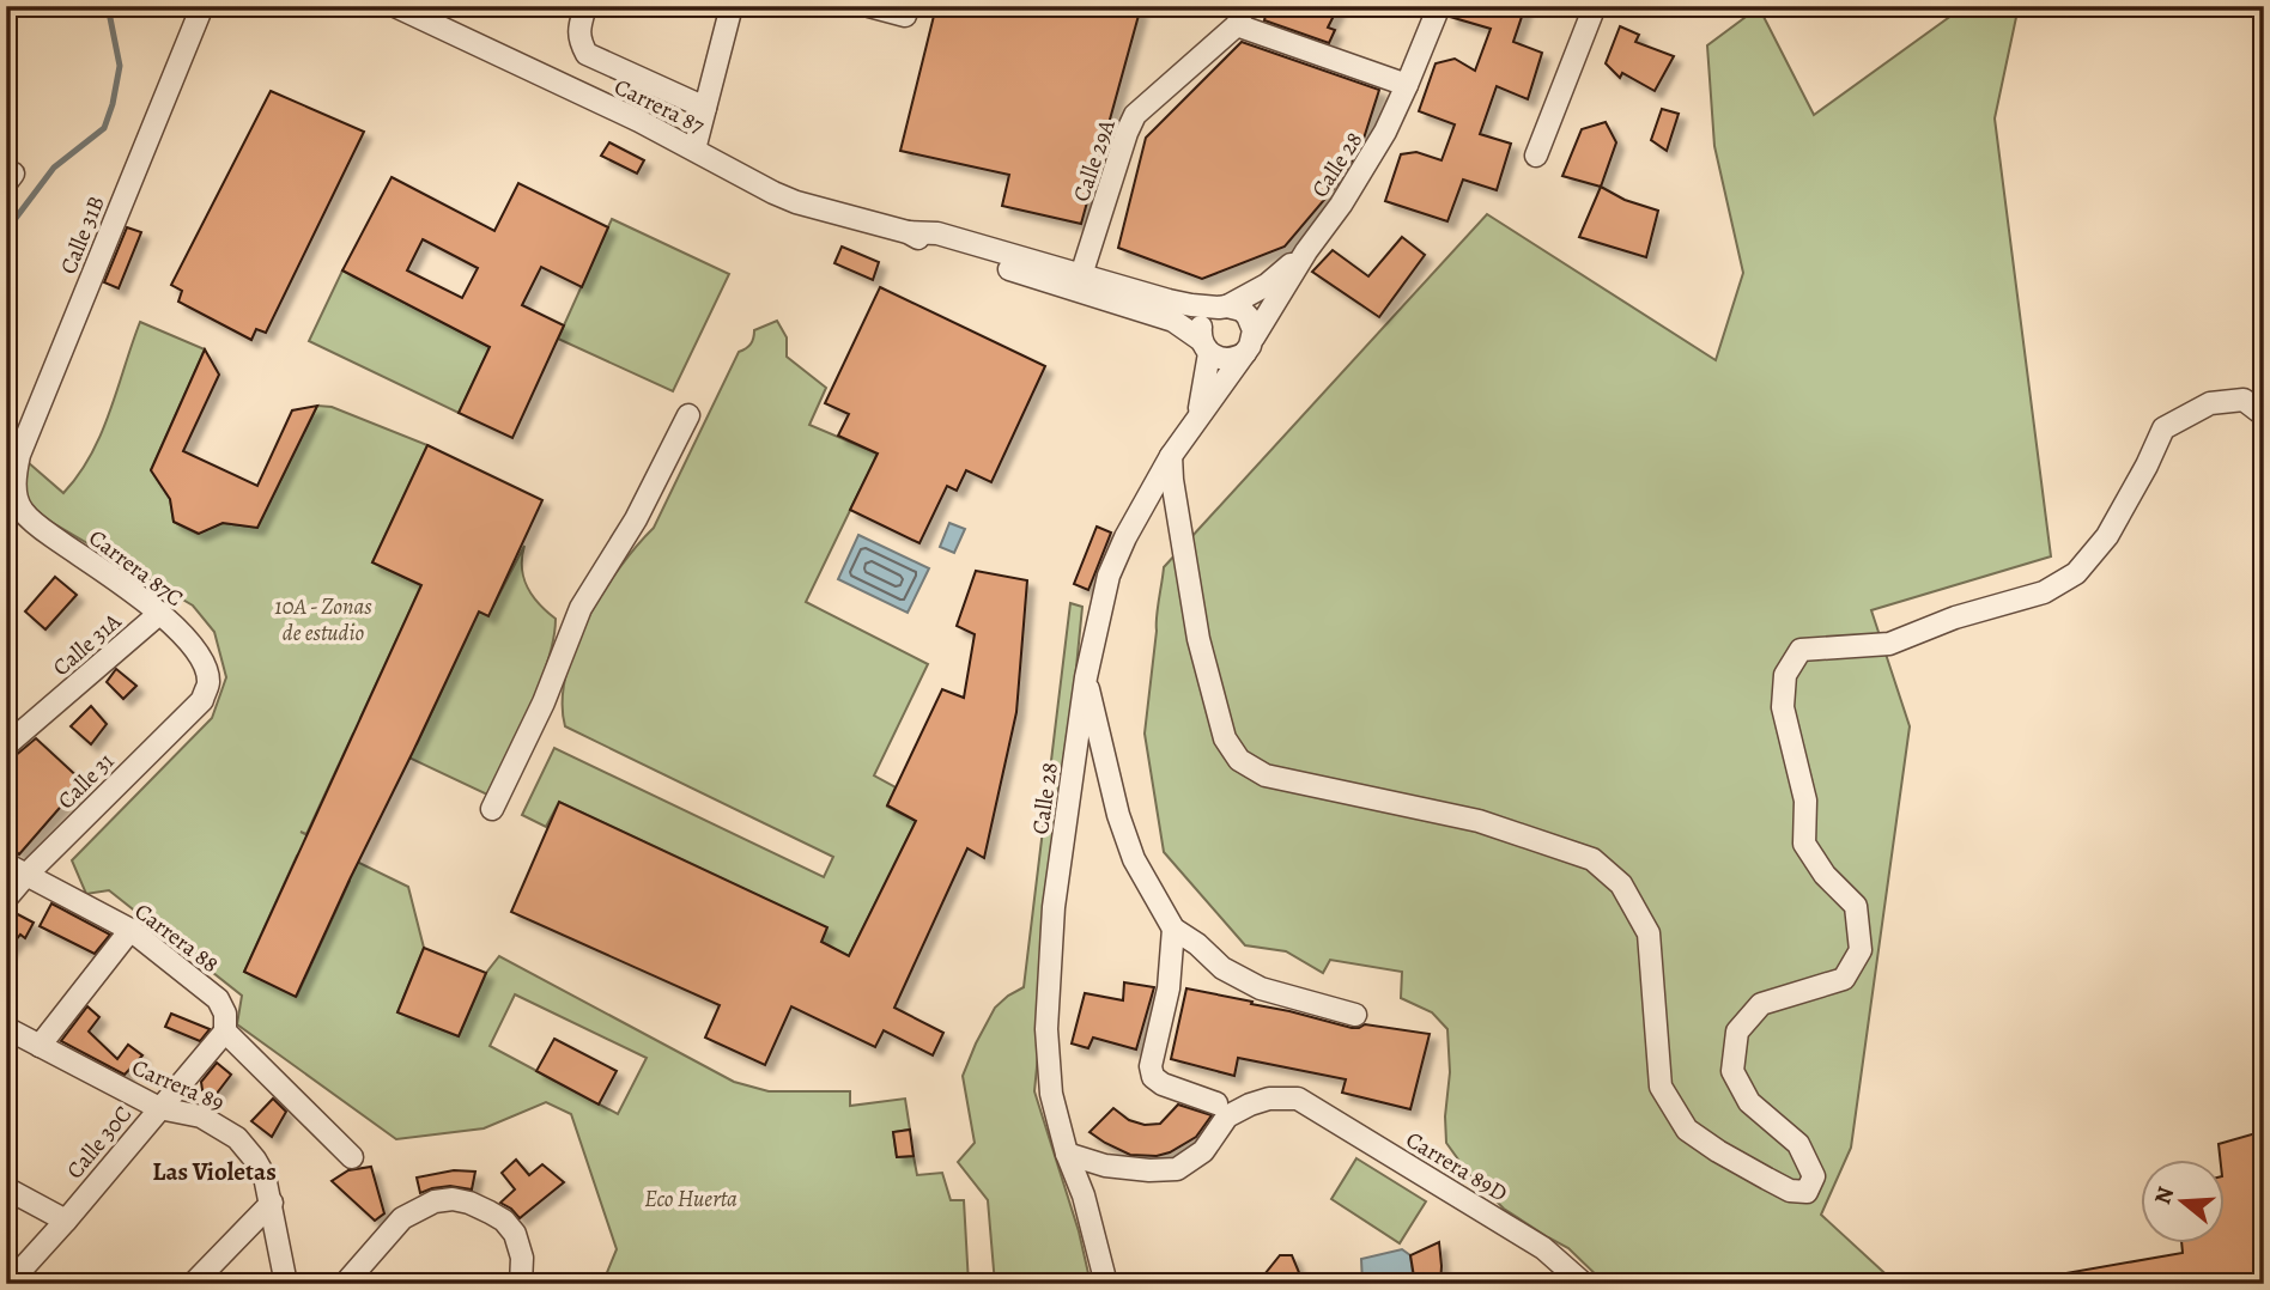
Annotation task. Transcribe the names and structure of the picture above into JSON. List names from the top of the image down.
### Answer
{
  "streets": {
    "street": [
      "Carrera 87",
      "Calle 29A",
      "Calle 28",
      "Calle 31B",
      "Carrera 87C",
      "Calle 31A",
      "Calle 31",
      "Carrera 88",
      "Carrera 89",
      "Calle 30C",
      "Carrera 89D"
    ]
  },
  "crossings": [
    ["Carrera 87", "Calle 29A"],
    ["Carrera 87", "Calle 28"],
    ["Calle 28", "Carrera 89D"],
    ["Calle 31B", "Carrera 87C"],
    ["Carrera 87C", "Calle 31A"],
    ["Carrera 87C", "Calle 31"],
    ["Calle 31", "Carrera 88"],
    ["Carrera 88", "Calle 30C"],
    ["Carrera 89", "Calle 30C"]
  ],
  "districts": ["Las Violetas"],
  "parks": ["10A - Zonas de estudio", "Eco Huerta"],
  "north": "left"
}
